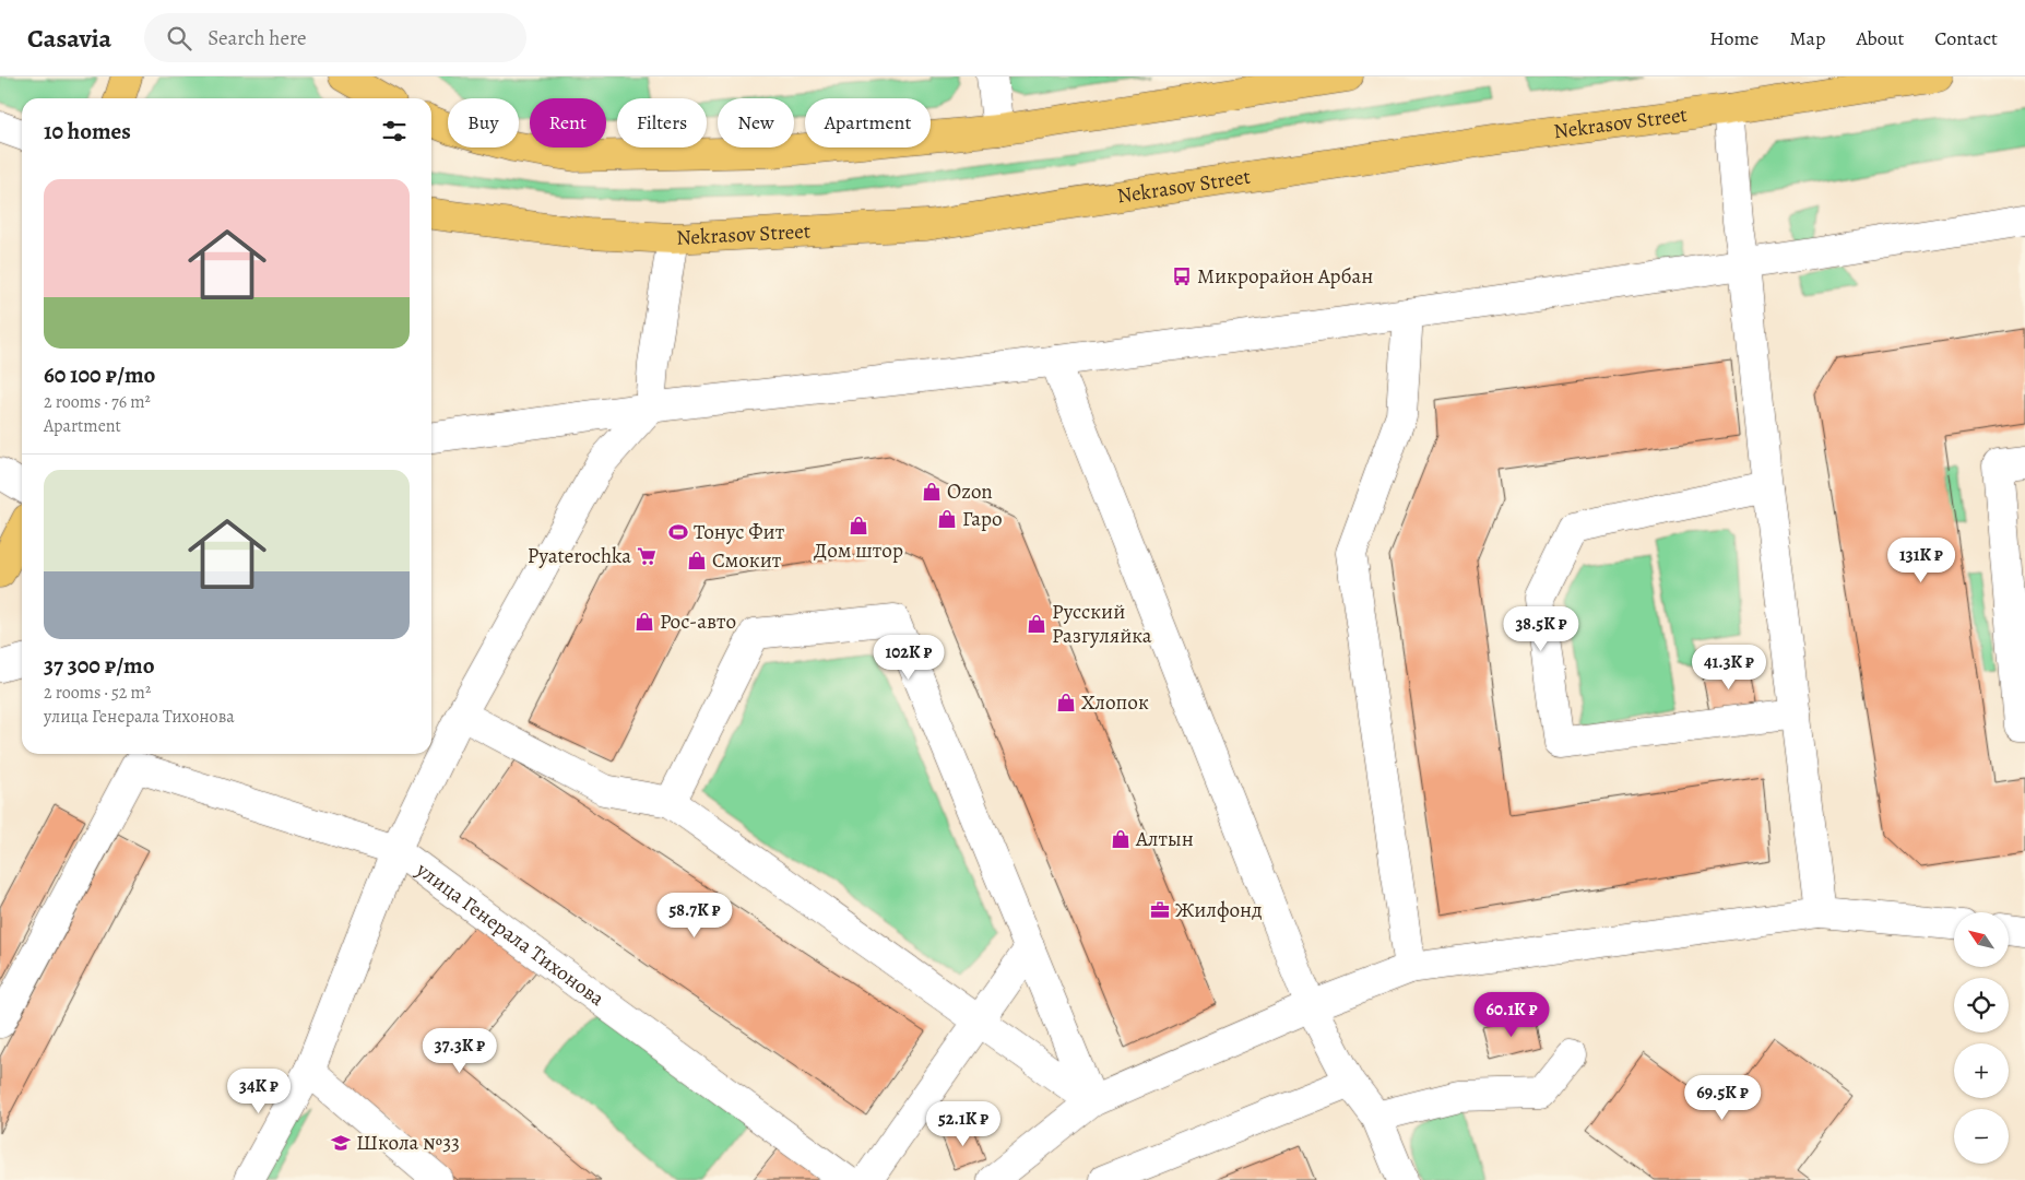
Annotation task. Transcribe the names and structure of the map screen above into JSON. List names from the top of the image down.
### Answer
{
  "streets": {
    "main road": ["Nekrasov Street"],
    "street": ["улица Генерала Тихонова"]
  },
  "places": {
    "bus stop": ["Микрорайон Арбан"],
    "shop": [
      "Ozon",
      "Гаро",
      "Дом штор",
      "Смокит",
      "Рос-авто",
      "Русский Разгуляйка",
      "Хлопок",
      "Алтын"
    ],
    "sports": ["Тонус Фит"],
    "supermarket": ["Pyaterochka"],
    "office": ["Жилфонд"],
    "school or university": ["Школа №33"]
  },
  "north": "top left",
  "page": {
    "header": "Casavia",
    "search": "Search here",
    "nav": [
      "Home",
      "Map",
      "About",
      "Contact"
    ],
    "chip": [
      "Buy",
      "Rent",
      "Filters",
      "New",
      "Apartment"
    ],
    "heading": "10 homes",
    "list": [
      {
        "name": "60 100 ₽/mo",
        "note": "2 rooms · 76 m² · Apartment"
      },
      {
        "name": "37 300 ₽/mo",
        "note": "2 rooms · 52 m² · улица Генерала Тихонова"
      }
    ],
    "price": [
      "131K ₽",
      "38.5K ₽",
      "102K ₽",
      "41.3K ₽",
      "58.7K ₽",
      "60.1K ₽",
      "37.3K ₽",
      "34K ₽",
      "69.5K ₽",
      "52.1K ₽"
    ],
    "map_buttons": ["+", "−"]
  }
}
